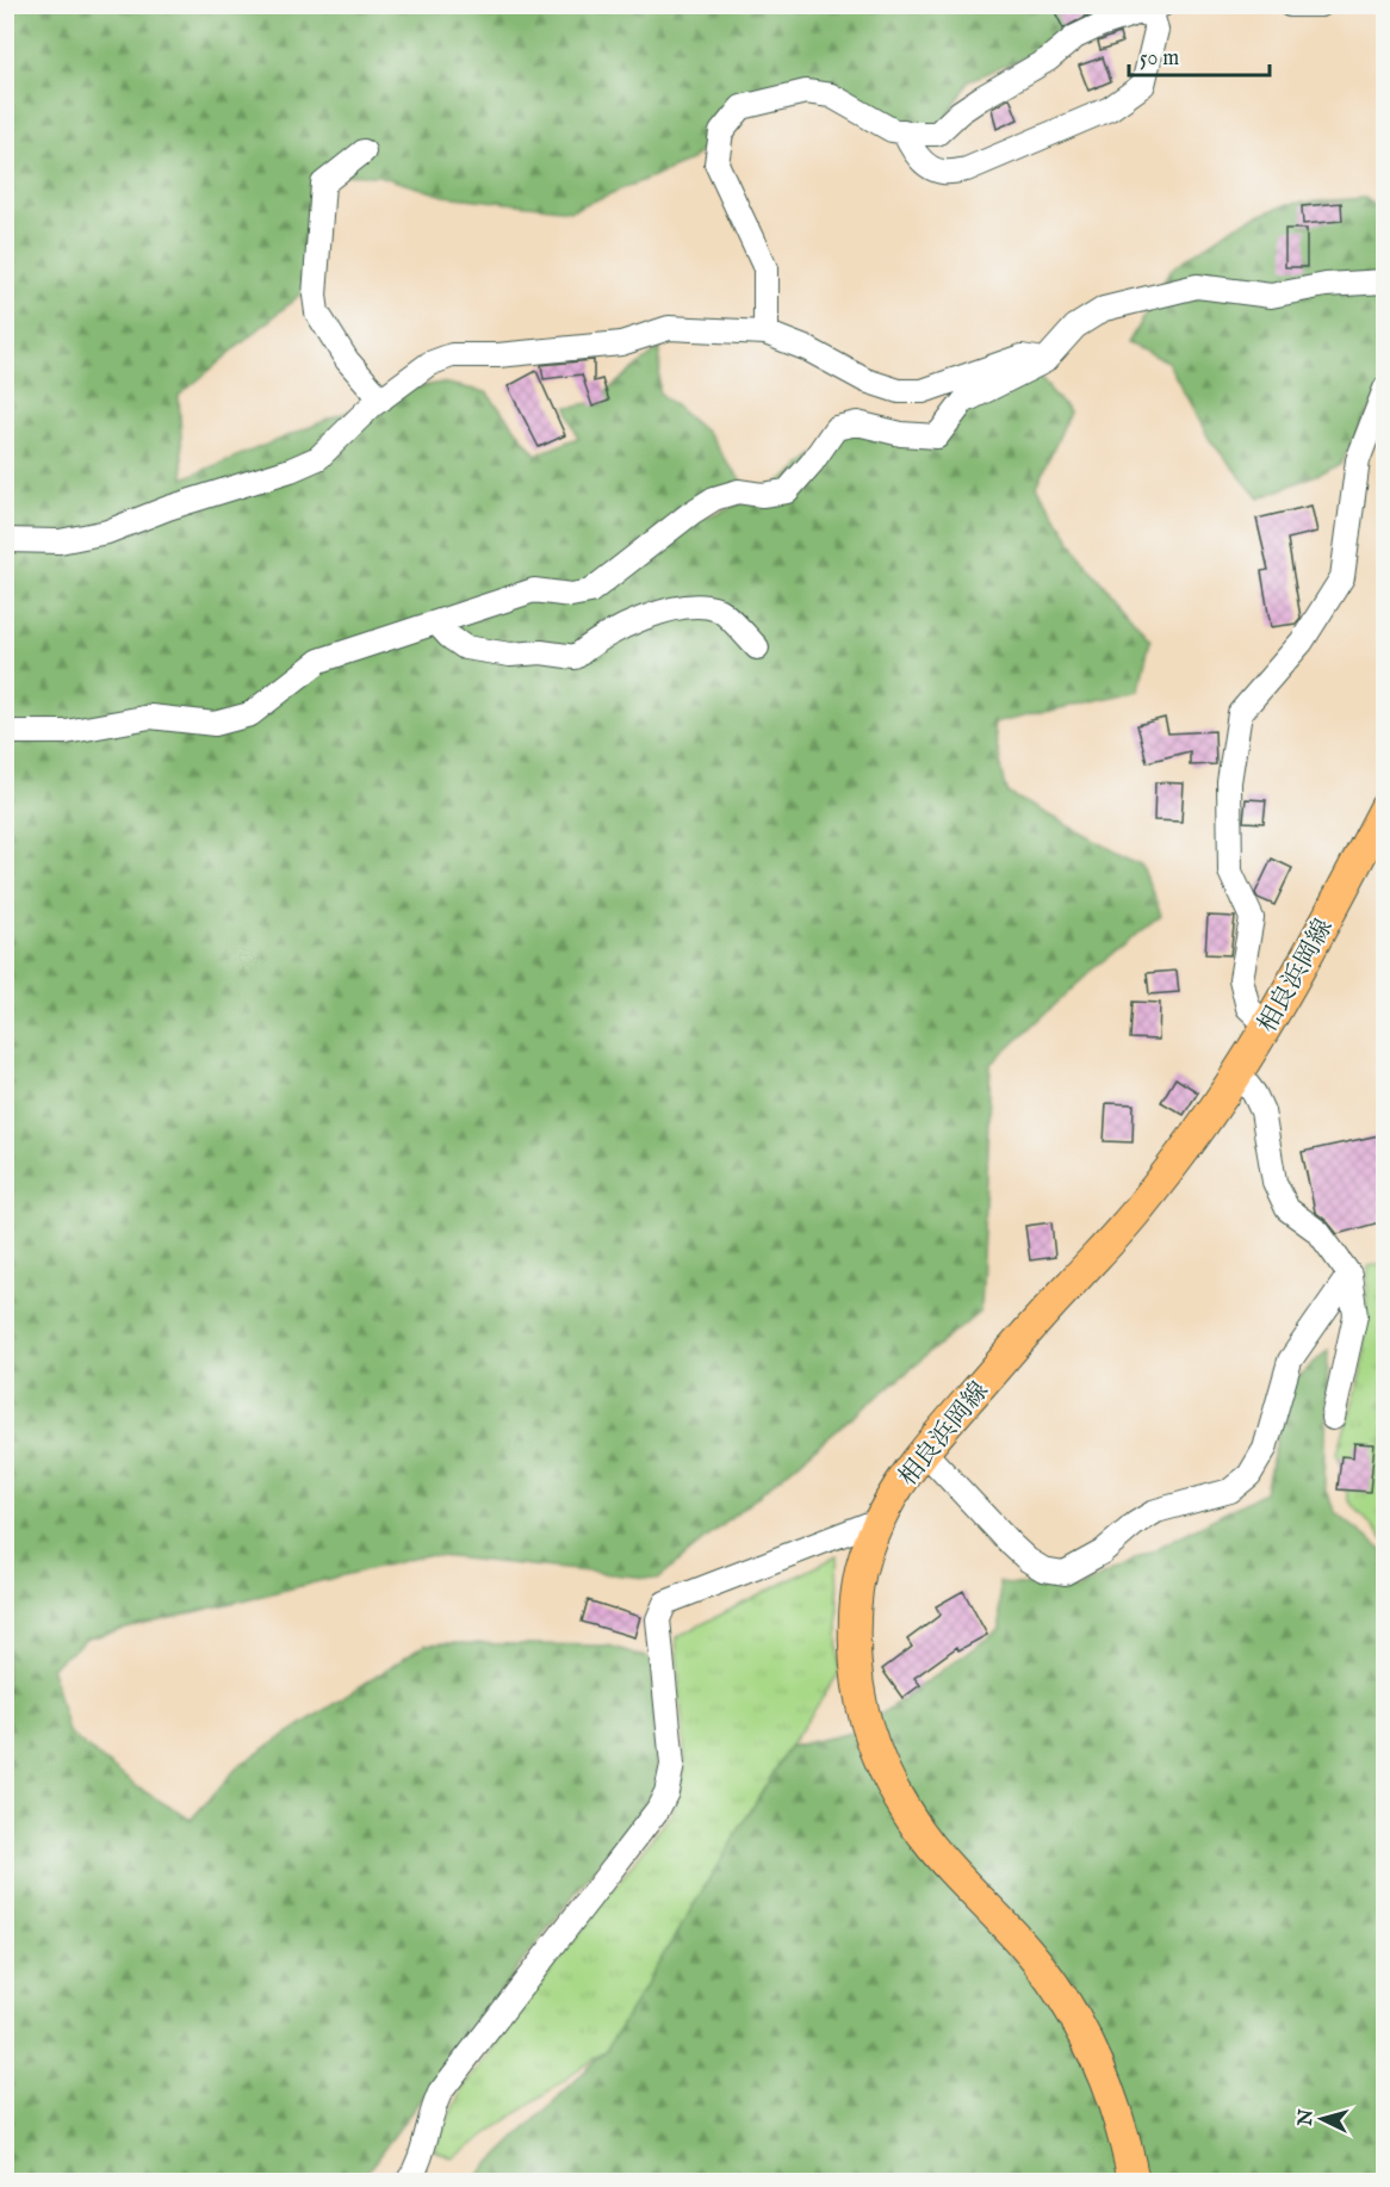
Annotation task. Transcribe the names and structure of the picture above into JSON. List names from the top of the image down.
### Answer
{
  "streets": {
    "main road": ["相良浜岡線"]
  },
  "scale_bar": "50 m",
  "north": "left"
}
